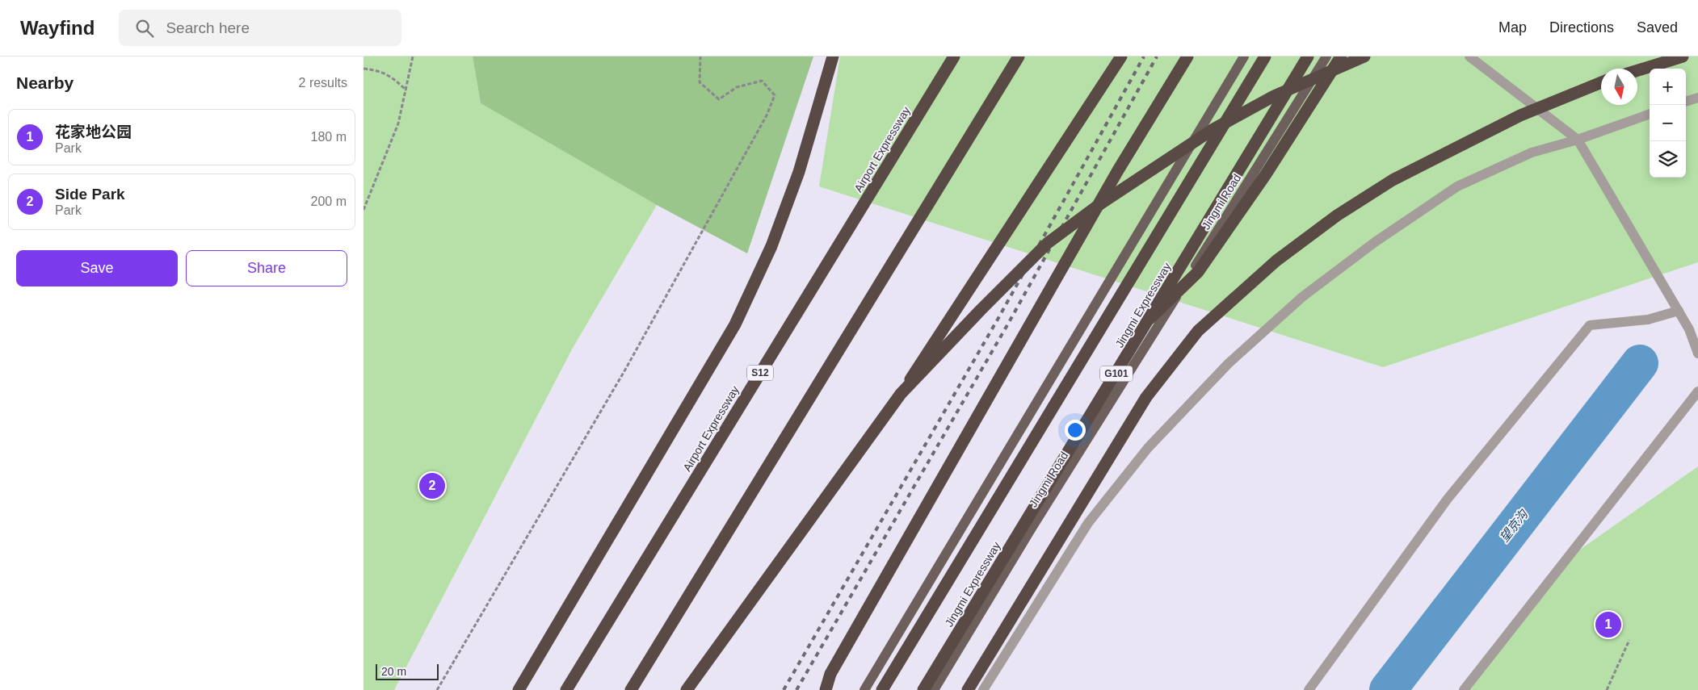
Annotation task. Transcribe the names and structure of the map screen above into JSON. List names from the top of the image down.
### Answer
{
  "streets": {
    "highway": [
      "Airport Expressway",
      "Jingmi Expressway",
      "S12",
      "G101"
    ],
    "main road": ["Jingmi Road"]
  },
  "water": ["望京沟"],
  "scale_bar": "20 m",
  "north": "bottom",
  "page": {
    "header": "Wayfind",
    "search": "Search here",
    "nav": ["Map", "Directions", "Saved"],
    "heading": ["Nearby", "2 results"],
    "map_buttons": ["+", "−"],
    "list": [
      {
        "mark": "1",
        "name": "花家地公园",
        "note": "Park",
        "value": "180 m"
      },
      {
        "mark": "2",
        "name": "Side Park",
        "note": "Park",
        "value": "200 m"
      }
    ],
    "buttons": ["Save", "Share"],
    "pins": ["2", "1"],
    "scale": "20 m"
  }
}
